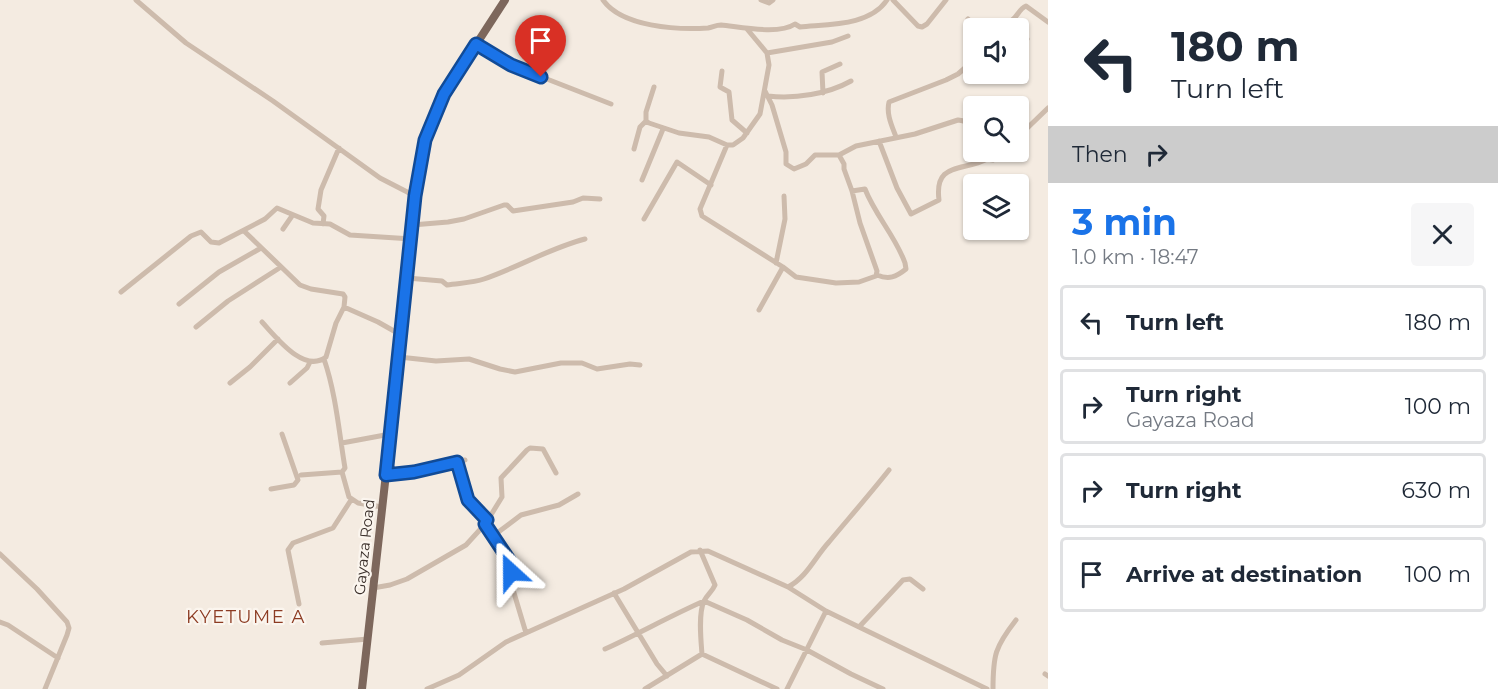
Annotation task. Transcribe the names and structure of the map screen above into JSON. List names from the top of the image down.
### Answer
{
  "streets": {
    "main road": ["Gayaza Road"]
  },
  "districts": ["KYETUME A"],
  "page": {
    "turn": ["180 m", "Turn left"],
    "then": "Then",
    "heading": ["3 min", "1.0 km · 18:47"],
    "list": [
      {
        "name": "Turn left",
        "value": "180 m"
      },
      {
        "name": "Turn right",
        "note": "Gayaza Road",
        "value": "100 m"
      },
      {
        "name": "Turn right",
        "value": "630 m"
      },
      {
        "name": "Arrive at destination",
        "value": "100 m"
      }
    ]
  }
}
